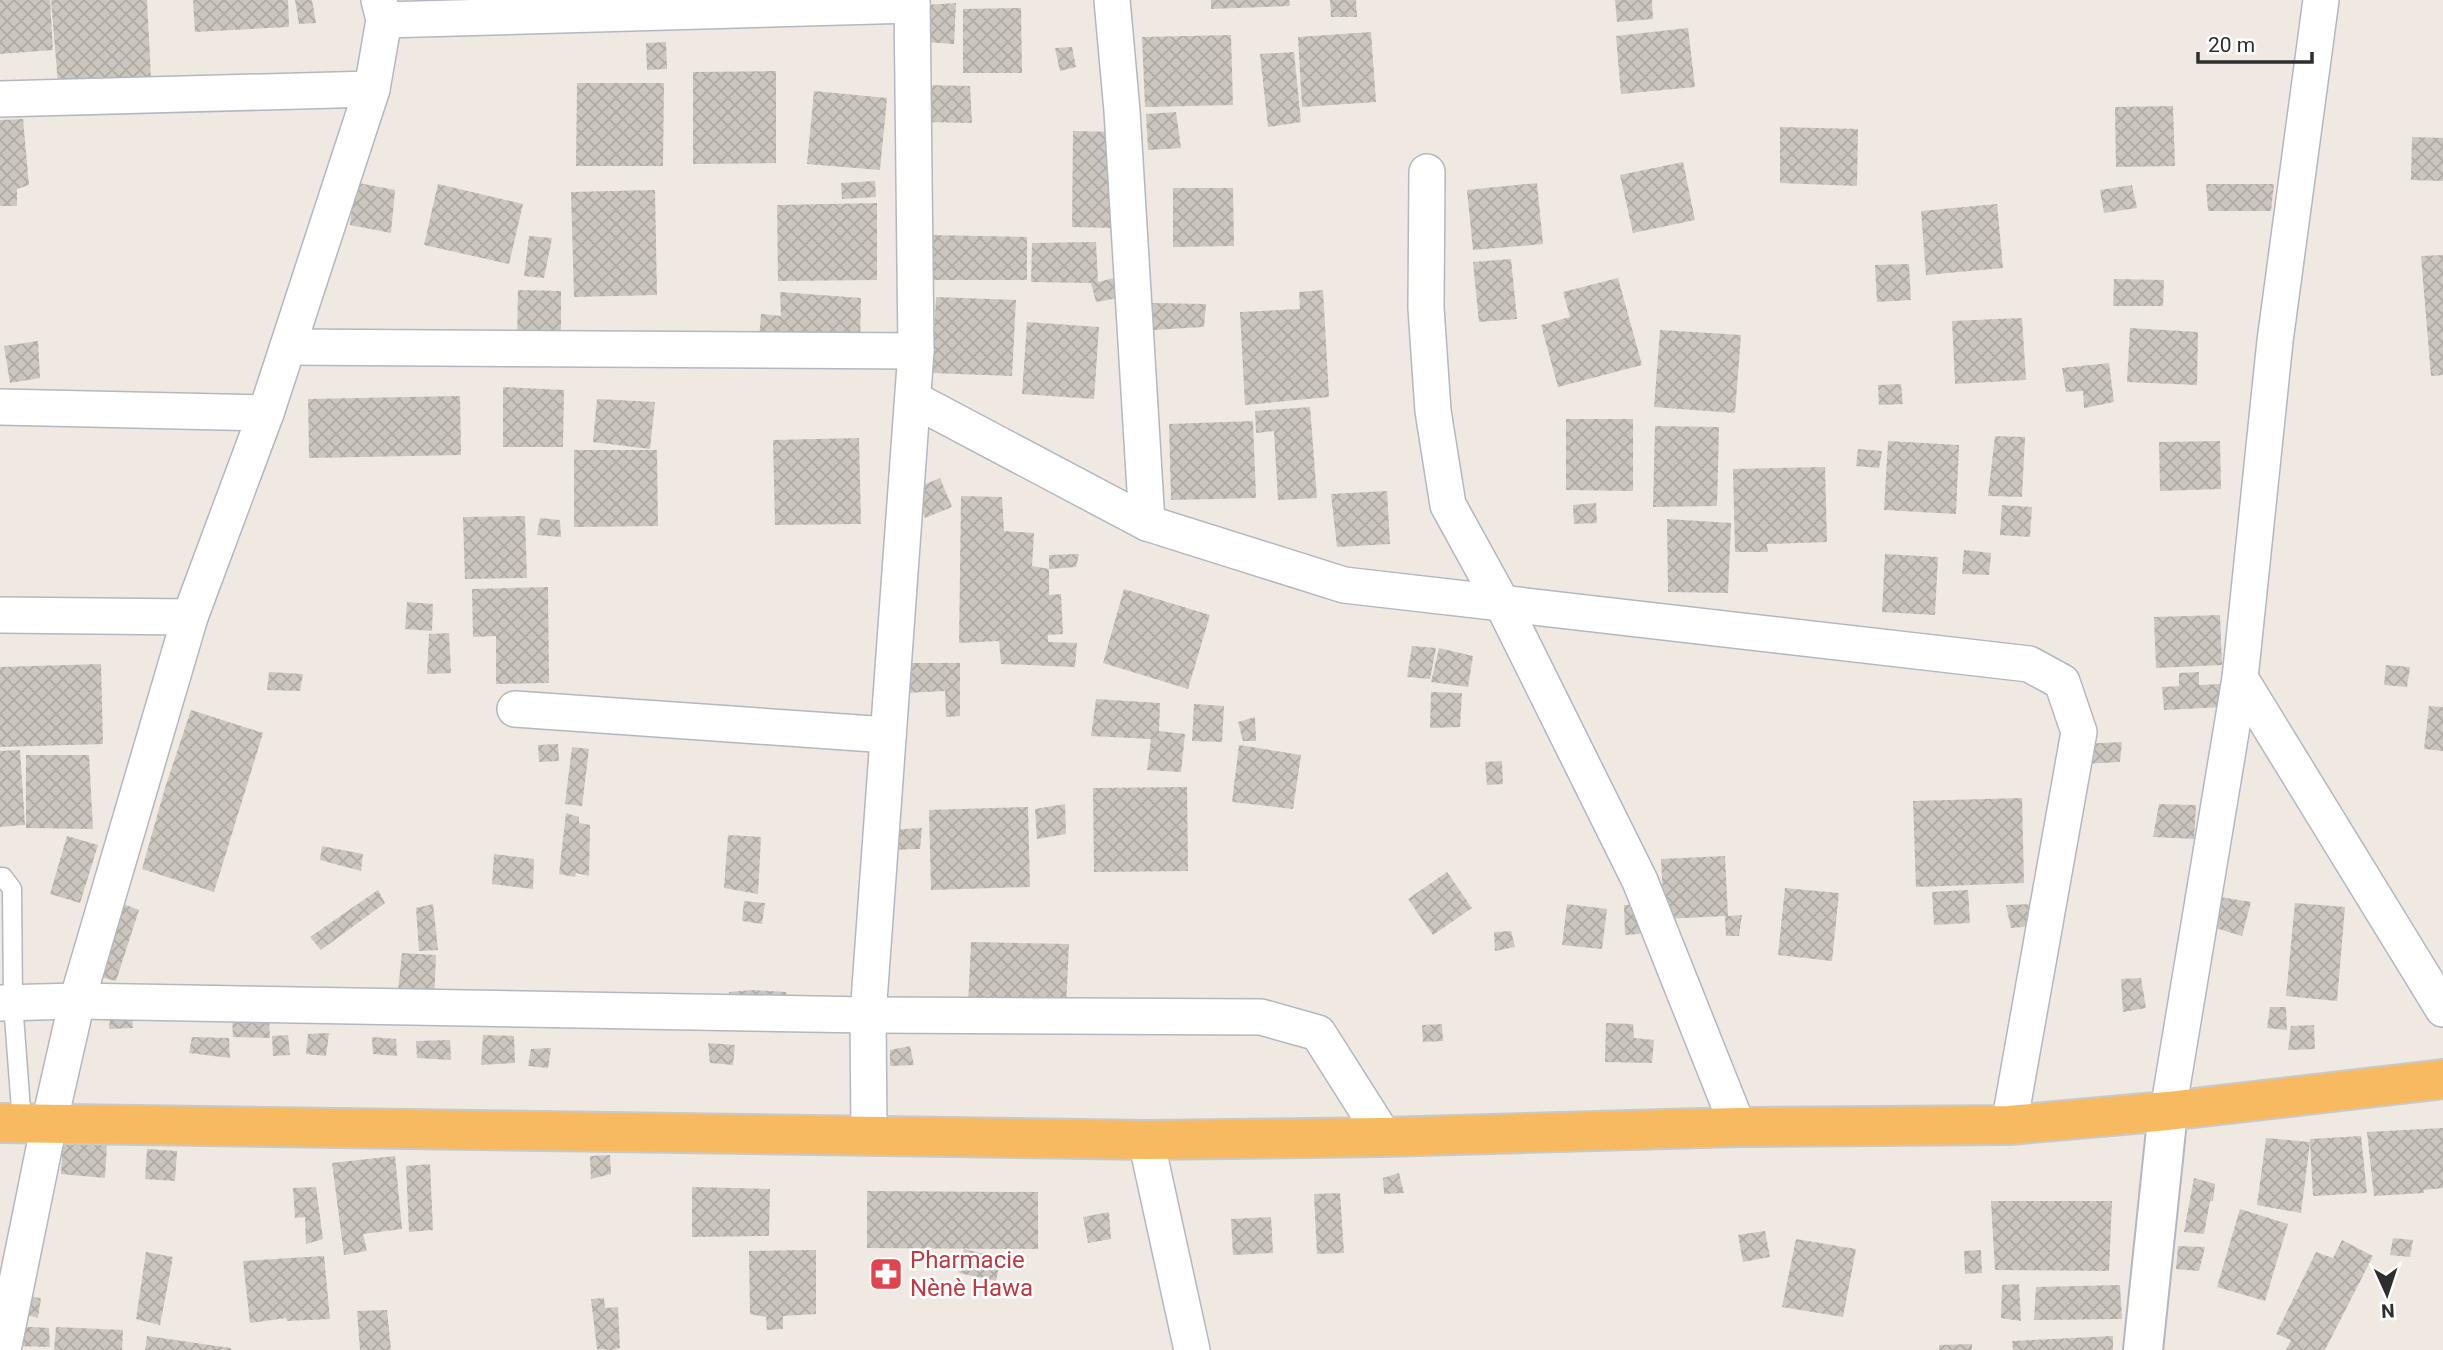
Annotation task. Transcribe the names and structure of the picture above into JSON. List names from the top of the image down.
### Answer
{
  "places": {
    "pharmacy": ["Pharmacie Nènè Hawa"]
  },
  "scale_bar": "20 m",
  "north": "bottom"
}
